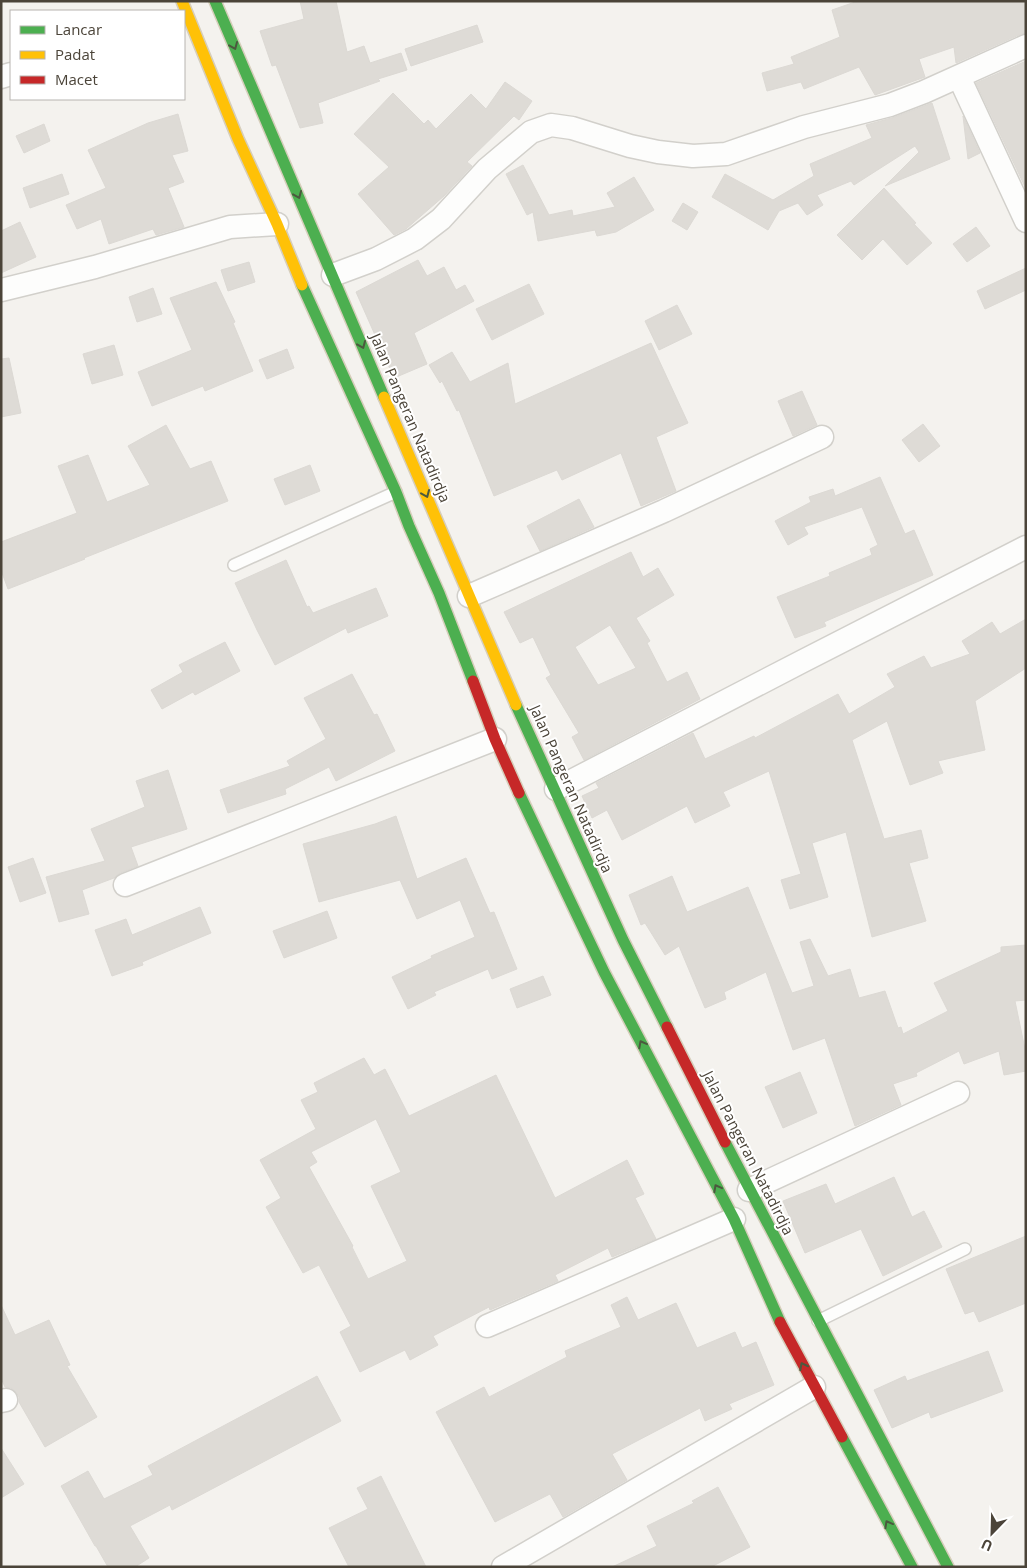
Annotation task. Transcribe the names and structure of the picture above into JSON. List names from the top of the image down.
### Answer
{
  "streets": {
    "main road": ["Jalan Pangeran Natadirdja"]
  },
  "legend": ["Lancar", "Padat", "Macet"],
  "north": "bottom left"
}
